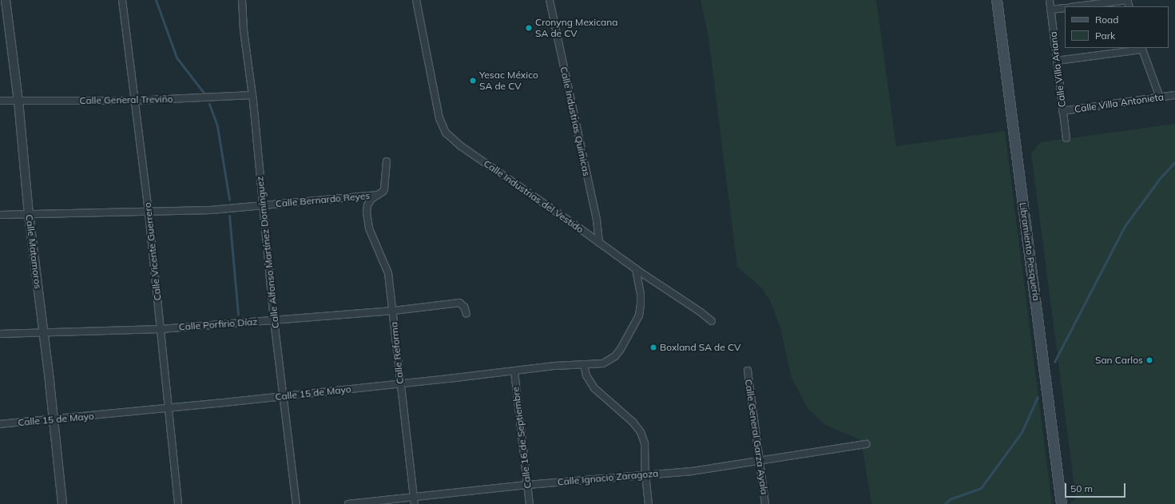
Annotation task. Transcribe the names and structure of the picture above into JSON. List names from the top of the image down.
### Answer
{
  "streets": {
    "main road": ["Libramiento Pesquería"],
    "street": [
      "Calle Villa Ariana",
      "Calle General Treviño",
      "Calle Villa Antonieta",
      "Calle Industrias Químicas",
      "Calle Industrias del Vestido",
      "Calle Bernardo Reyes",
      "Calle Matamoros",
      "Calle Vicente Guerrero",
      "Calle Alfonso Martínez Domínguez",
      "Calle Porfirio Díaz",
      "Calle Reforma",
      "Calle 15 de Mayo",
      "Calle General Garza Ayala",
      "Calle 16 de Septiembre",
      "Calle Ignacio Zaragoza"
    ]
  },
  "crossings": [
    ["Calle Villa Ariana", "Calle Villa Antonieta"],
    ["Calle General Treviño", "Calle Matamoros"],
    ["Calle General Treviño", "Calle Vicente Guerrero"],
    ["Calle General Treviño", "Calle Alfonso Martínez Domínguez"],
    ["Calle Industrias Químicas", "Calle Industrias del Vestido"],
    ["Calle Industrias del Vestido", "Calle 15 de Mayo"],
    ["Calle Bernardo Reyes", "Calle Matamoros"],
    ["Calle Bernardo Reyes", "Calle Vicente Guerrero"],
    ["Calle Bernardo Reyes", "Calle Alfonso Martínez Domínguez"],
    ["Calle Bernardo Reyes", "Calle Reforma"],
    ["Calle Matamoros", "Calle Porfirio Díaz"],
    ["Calle Matamoros", "Calle 15 de Mayo"],
    ["Calle Vicente Guerrero", "Calle Porfirio Díaz"],
    ["Calle Vicente Guerrero", "Calle 15 de Mayo"],
    ["Calle Alfonso Martínez Domínguez", "Calle Porfirio Díaz"],
    ["Calle Alfonso Martínez Domínguez", "Calle 15 de Mayo"],
    ["Calle Porfirio Díaz", "Calle Reforma"],
    ["Calle Reforma", "Calle 15 de Mayo"],
    ["Calle Reforma", "Calle Ignacio Zaragoza"],
    ["Calle 15 de Mayo", "Calle 16 de Septiembre"],
    ["Calle General Garza Ayala", "Calle Ignacio Zaragoza"],
    ["Calle 16 de Septiembre", "Calle Ignacio Zaragoza"]
  ],
  "places": [
    "Cronyng Mexicana SA de CV",
    "Yesac México SA de CV",
    "Boxland SA de CV",
    "San Carlos"
  ],
  "legend": ["Road", "Park"],
  "scale_bar": "50 m"
}
